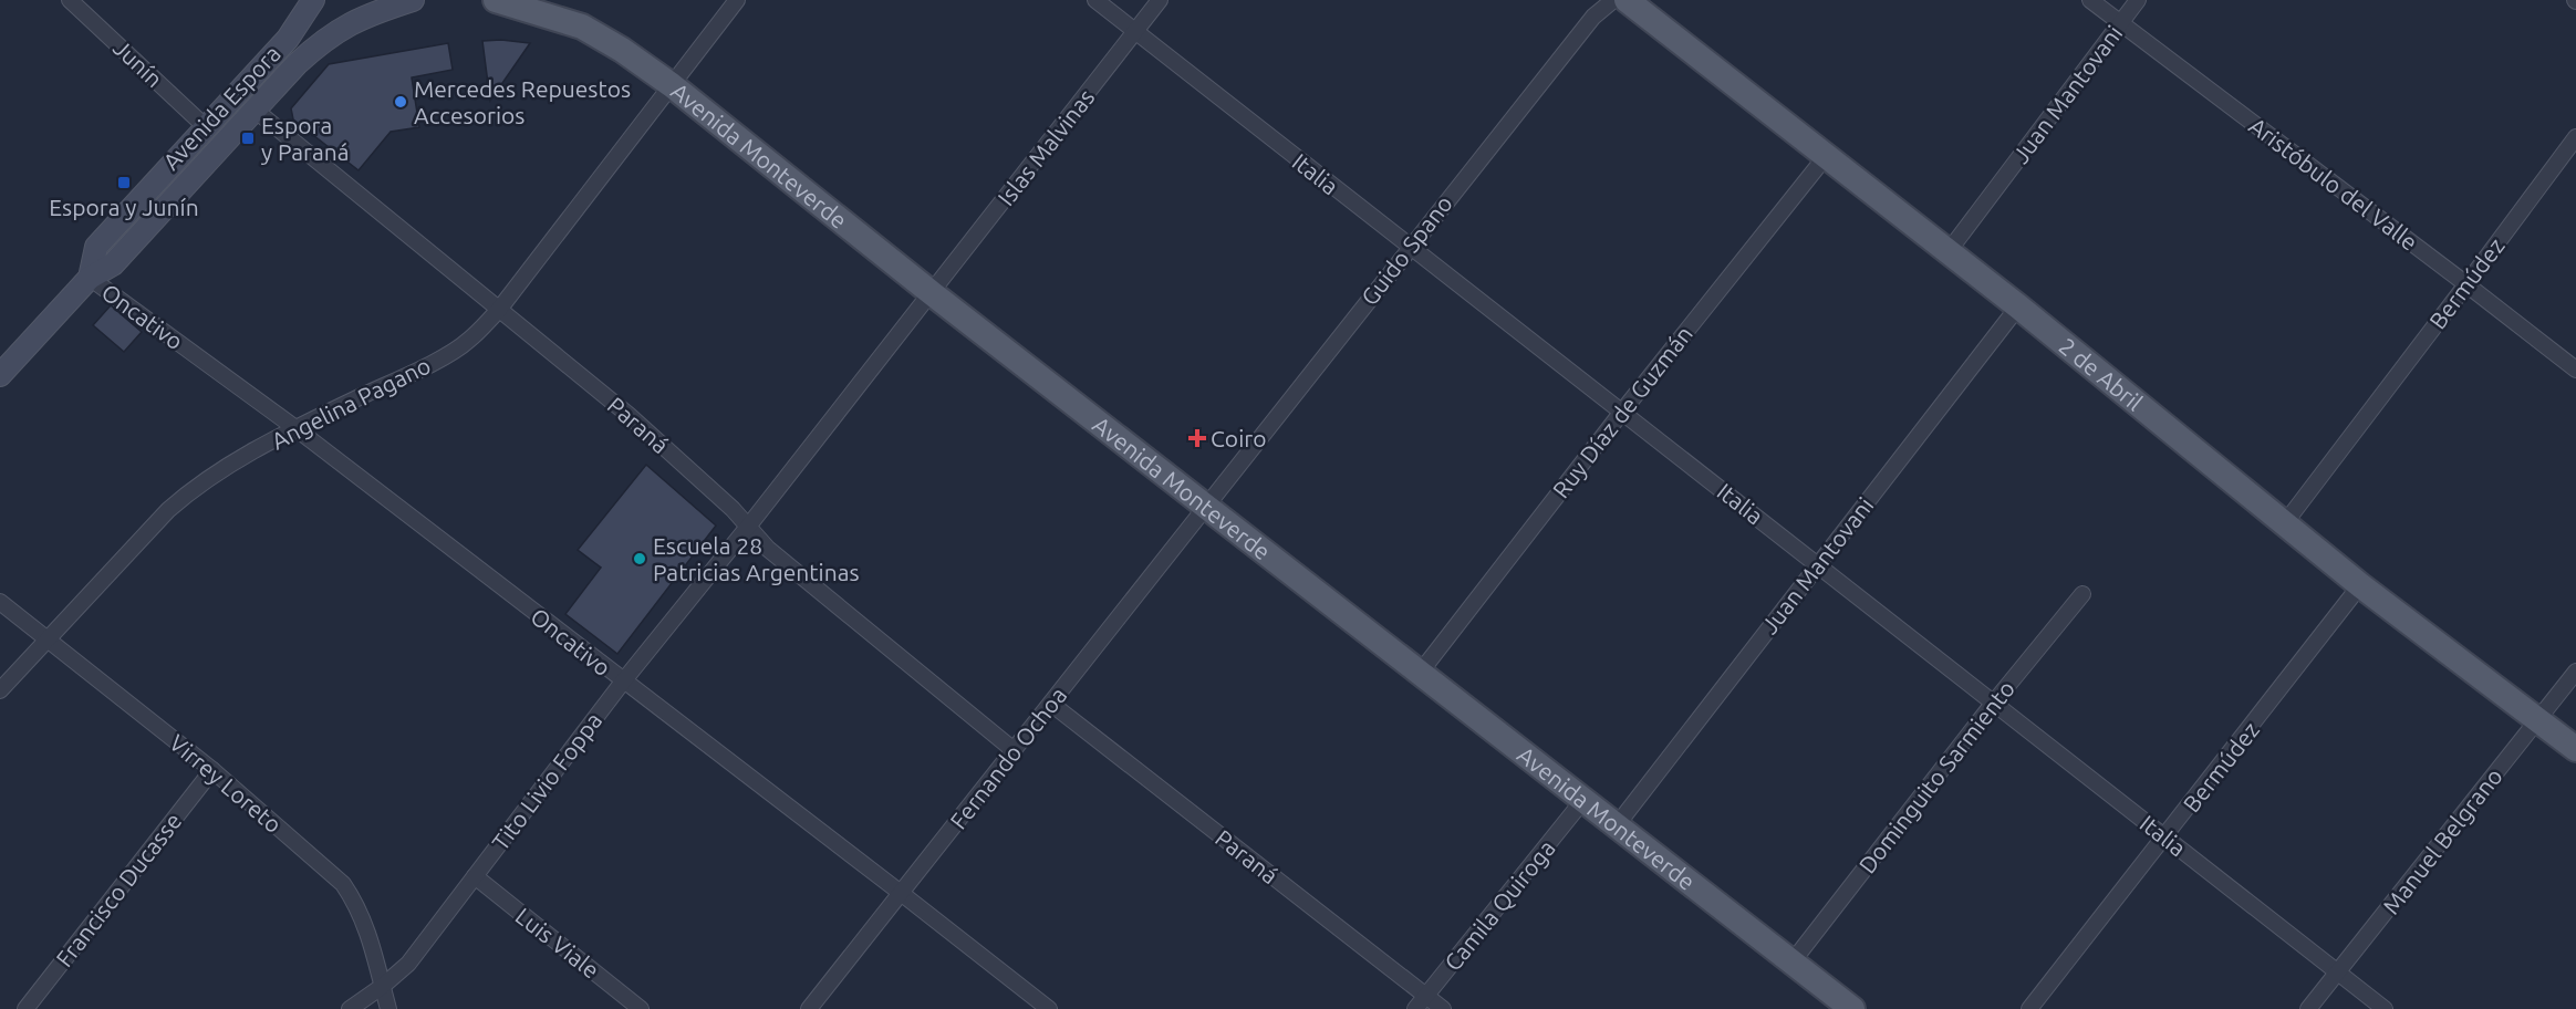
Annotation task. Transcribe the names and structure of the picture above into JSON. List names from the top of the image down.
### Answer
{
  "streets": {
    "main road": ["Avenida Espora", "Avenida Monteverde", "2 de Abril"],
    "street": [
      "Junín",
      "Juan Mantovani",
      "Islas Malvinas",
      "Italia",
      "Aristóbulo del Valle",
      "Guido Spano",
      "Bermúdez",
      "Oncativo",
      "Angelina Pagano",
      "Ruy Díaz de Guzmán",
      "Paraná",
      "Fernando Ochoa",
      "Dominguito Sarmiento",
      "Tito Livio Foppa",
      "Virrey Loreto",
      "Manuel Belgrano",
      "Francisco Ducasse",
      "Camila Quiroga",
      "Luis Viale"
    ]
  },
  "crossings": [
    ["Junín", "Avenida Espora"],
    ["Juan Mantovani", "Avenida Monteverde"],
    ["Juan Mantovani", "Italia"],
    ["Juan Mantovani", "Aristóbulo del Valle"],
    ["Juan Mantovani", "2 de Abril"],
    ["Avenida Espora", "Oncativo"],
    ["Avenida Espora", "Paraná"],
    ["Islas Malvinas", "Avenida Monteverde"],
    ["Islas Malvinas", "Italia"],
    ["Islas Malvinas", "Tito Livio Foppa"],
    ["Avenida Monteverde", "Guido Spano"],
    ["Avenida Monteverde", "Angelina Pagano"],
    ["Avenida Monteverde", "Ruy Díaz de Guzmán"],
    ["Avenida Monteverde", "Fernando Ochoa"],
    ["Avenida Monteverde", "Dominguito Sarmiento"],
    ["Avenida Monteverde", "Tito Livio Foppa"],
    ["Avenida Monteverde", "Camila Quiroga"],
    ["Italia", "Guido Spano"],
    ["Italia", "Bermúdez"],
    ["Italia", "Ruy Díaz de Guzmán"],
    ["Italia", "Dominguito Sarmiento"],
    ["Italia", "Manuel Belgrano"],
    ["Aristóbulo del Valle", "Bermúdez"],
    ["Guido Spano", "Fernando Ochoa"],
    ["Bermúdez", "2 de Abril"],
    ["Oncativo", "Angelina Pagano"],
    ["Oncativo", "Fernando Ochoa"],
    ["Oncativo", "Tito Livio Foppa"],
    ["2 de Abril", "Ruy Díaz de Guzmán"],
    ["2 de Abril", "Manuel Belgrano"],
    ["Angelina Pagano", "Paraná"],
    ["Angelina Pagano", "Virrey Loreto"],
    ["Paraná", "Fernando Ochoa"],
    ["Paraná", "Tito Livio Foppa"],
    ["Paraná", "Camila Quiroga"],
    ["Tito Livio Foppa", "Virrey Loreto"],
    ["Tito Livio Foppa", "Luis Viale"],
    ["Virrey Loreto", "Francisco Ducasse"]
  ],
  "places": {
    "other": ["Mercedes Repuestos Accesorios", "Escuela 28 Patricias Argentinas"],
    "transit": ["Espora y Paraná", "Espora y Junín"],
    "health": ["Coiro"]
  }
}
